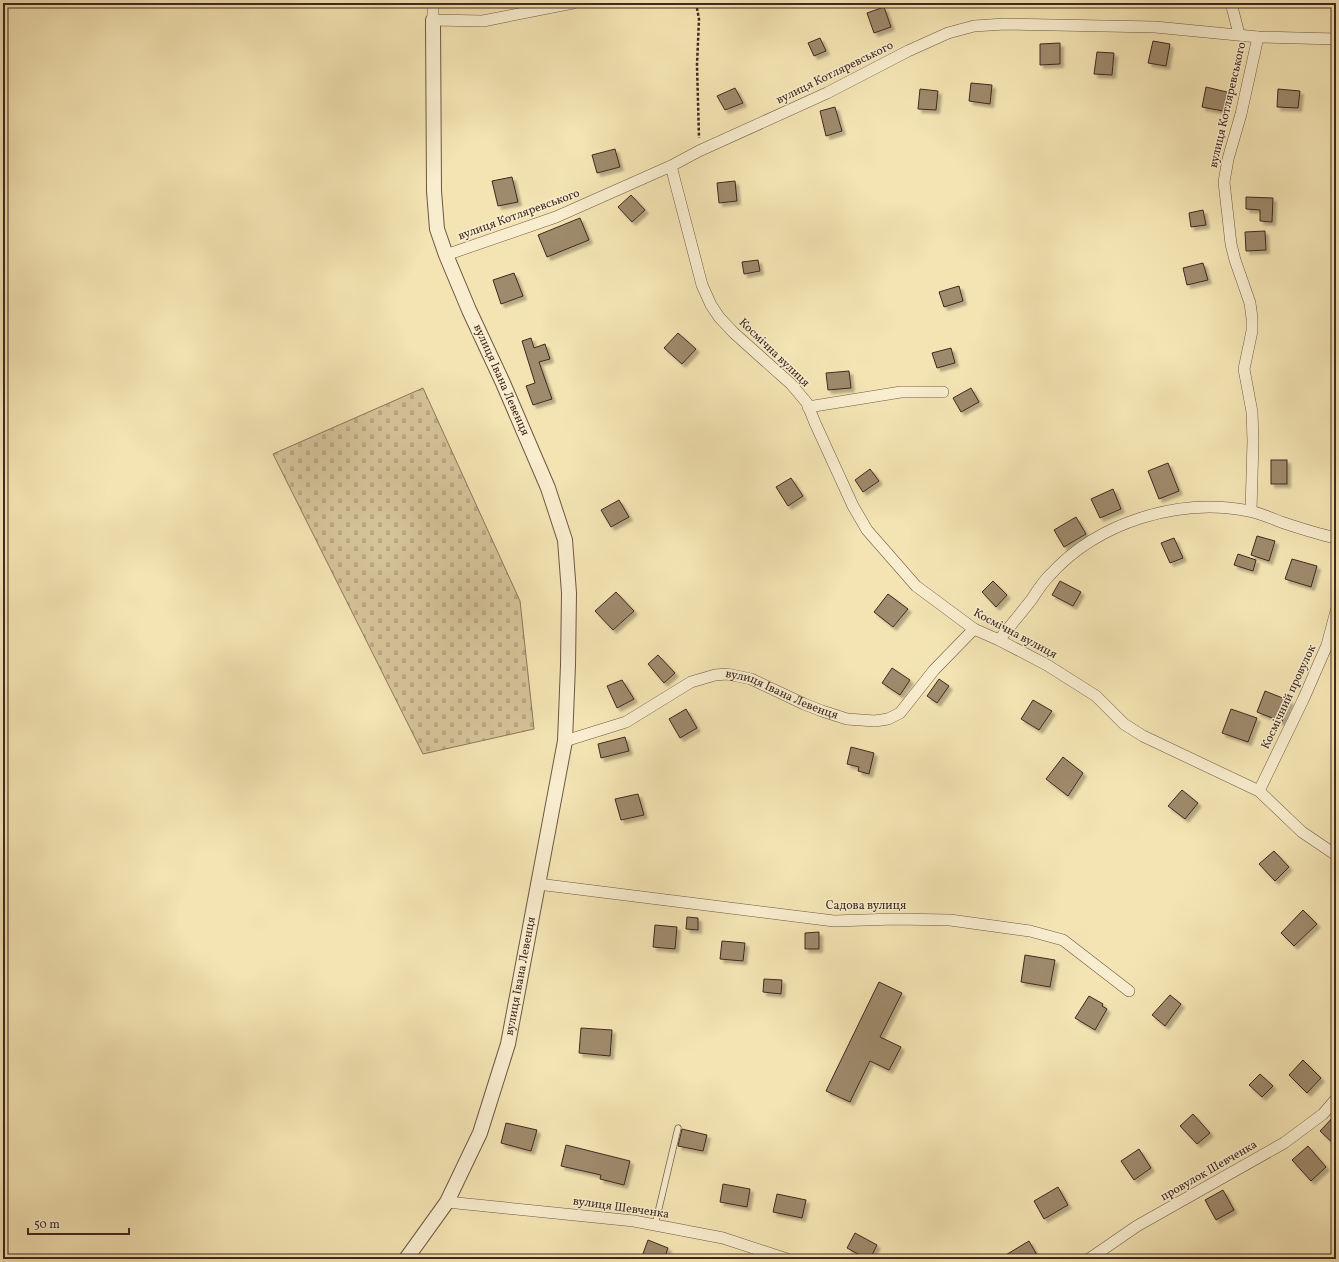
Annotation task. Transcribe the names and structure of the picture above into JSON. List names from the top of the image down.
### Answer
{
  "streets": {
    "street": [
      "вулиця Котляревського",
      "Космічна вулиця",
      "вулиця Івана Левенця",
      "Космічний провулок",
      "Садова вулиця",
      "провулок Шевченка",
      "вулиця Шевченка"
    ]
  },
  "crossings": [
    ["вулиця Котляревського", "Космічна вулиця"],
    ["вулиця Котляревського", "вулиця Івана Левенця"],
    ["Космічна вулиця", "вулиця Івана Левенця"],
    ["Космічна вулиця", "Космічний провулок"],
    ["вулиця Івана Левенця", "Садова вулиця"],
    ["вулиця Івана Левенця", "вулиця Шевченка"]
  ],
  "scale_bar": "50 m"
}
